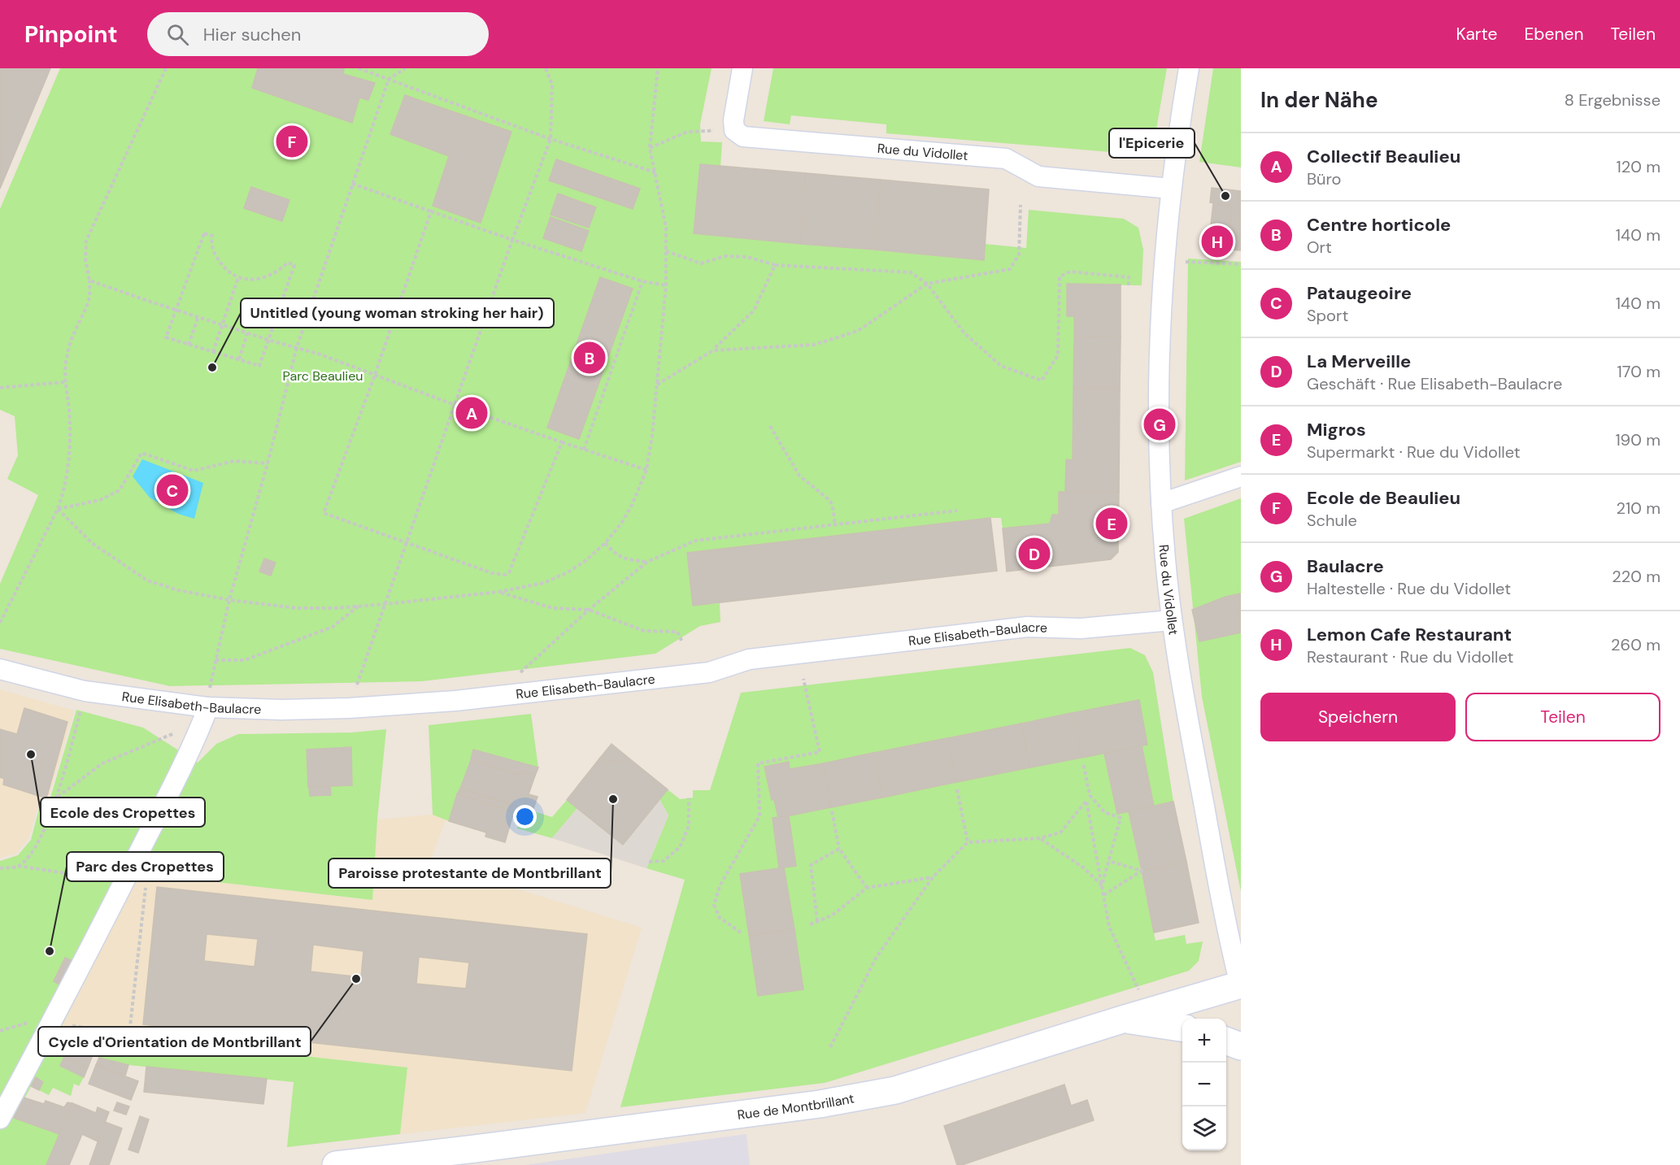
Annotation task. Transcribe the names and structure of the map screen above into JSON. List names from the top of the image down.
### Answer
{
  "streets": {
    "main road": ["Rue de Montbrillant"],
    "street": ["Rue du Vidollet", "Rue Elisabeth-Baulacre"]
  },
  "crossings": [
    ["Rue du Vidollet", "Rue Elisabeth-Baulacre"],
    ["Rue du Vidollet", "Rue de Montbrillant"]
  ],
  "parks": ["Parc Beaulieu"],
  "places": [
    "l'Epicerie",
    "Untitled (young woman stroking her hair)",
    "Ecole des Cropettes",
    "Paroisse protestante de Montbrillant",
    "Parc des Cropettes",
    "Cycle d'Orientation de Montbrillant"
  ],
  "page": {
    "header": "Pinpoint",
    "search": "Hier suchen",
    "nav": ["Karte", "Ebenen", "Teilen"],
    "heading": ["In der Nähe", "8 Ergebnisse"],
    "pins": [
      "F",
      "H",
      "B",
      "A",
      "G",
      "C",
      "E",
      "D"
    ],
    "list": [
      {
        "mark": "A",
        "name": "Collectif Beaulieu",
        "note": "Büro",
        "value": "120 m"
      },
      {
        "mark": "B",
        "name": "Centre horticole",
        "note": "Ort",
        "value": "140 m"
      },
      {
        "mark": "C",
        "name": "Pataugeoire",
        "note": "Sport",
        "value": "140 m"
      },
      {
        "mark": "D",
        "name": "La Merveille",
        "note": "Geschäft · Rue Elisabeth-Baulacre",
        "value": "170 m"
      },
      {
        "mark": "E",
        "name": "Migros",
        "note": "Supermarkt · Rue du Vidollet",
        "value": "190 m"
      },
      {
        "mark": "F",
        "name": "Ecole de Beaulieu",
        "note": "Schule",
        "value": "210 m"
      },
      {
        "mark": "G",
        "name": "Baulacre",
        "note": "Haltestelle · Rue du Vidollet",
        "value": "220 m"
      },
      {
        "mark": "H",
        "name": "Lemon Cafe Restaurant",
        "note": "Restaurant · Rue du Vidollet",
        "value": "260 m"
      }
    ],
    "buttons": ["Speichern", "Teilen"],
    "map_buttons": ["+", "−"]
  }
}
